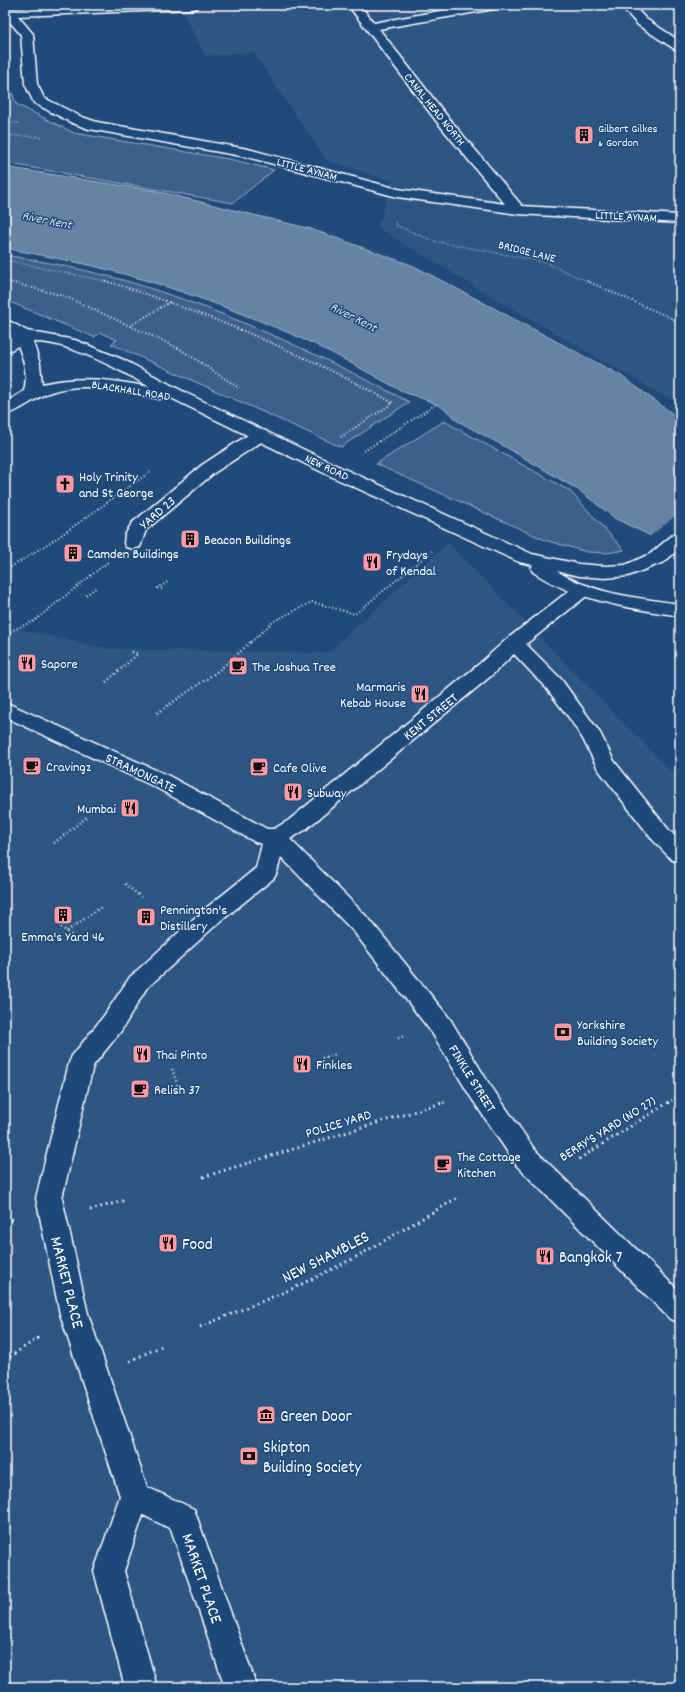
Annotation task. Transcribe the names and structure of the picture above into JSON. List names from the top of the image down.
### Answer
{
  "streets": {
    "main road": [
      "CANAL HEAD NORTH",
      "LITTLE AYNAM",
      "BLACKHALL ROAD",
      "NEW ROAD",
      "YARD 23",
      "KENT STREET",
      "STRAMONGATE",
      "FINKLE STREET",
      "MARKET PLACE"
    ],
    "path": [
      "BRIDGE LANE",
      "POLICE YARD",
      "BERRY'S YARD (NO 27)",
      "NEW SHAMBLES"
    ]
  },
  "crossings": [
    ["CANAL HEAD NORTH", "LITTLE AYNAM"],
    ["LITTLE AYNAM", "BRIDGE LANE"],
    ["BLACKHALL ROAD", "NEW ROAD"],
    ["NEW ROAD", "YARD 23"],
    ["KENT STREET", "STRAMONGATE"],
    ["KENT STREET", "FINKLE STREET"],
    ["KENT STREET", "MARKET PLACE"],
    ["STRAMONGATE", "FINKLE STREET"],
    ["STRAMONGATE", "MARKET PLACE"],
    ["FINKLE STREET", "POLICE YARD"],
    ["FINKLE STREET", "BERRY'S YARD (NO 27)"],
    ["FINKLE STREET", "MARKET PLACE"]
  ],
  "water": ["River Kent"],
  "places": {
    "building": [
      "Gilbert Gilkes & Gordon",
      "Beacon Buildings",
      "Camden Buildings",
      "Emma's Yard 46",
      "Pennington's Distillery"
    ],
    "church": ["Holy Trinity and St George"],
    "restaurant": [
      "Frydays of Kendal",
      "Sapore",
      "Marmaris Kebab House",
      "Subway",
      "Mumbai",
      "Thai Pinto",
      "Finkles",
      "Food",
      "Bangkok 7"
    ],
    "cafe": [
      "The Joshua Tree",
      "Cravingz",
      "Cafe Olive",
      "Relish 37",
      "The Cottage Kitchen"
    ],
    "bank": ["Yorkshire Building Society", "Skipton Building Society"],
    "museum": ["Green Door"]
  }
}
